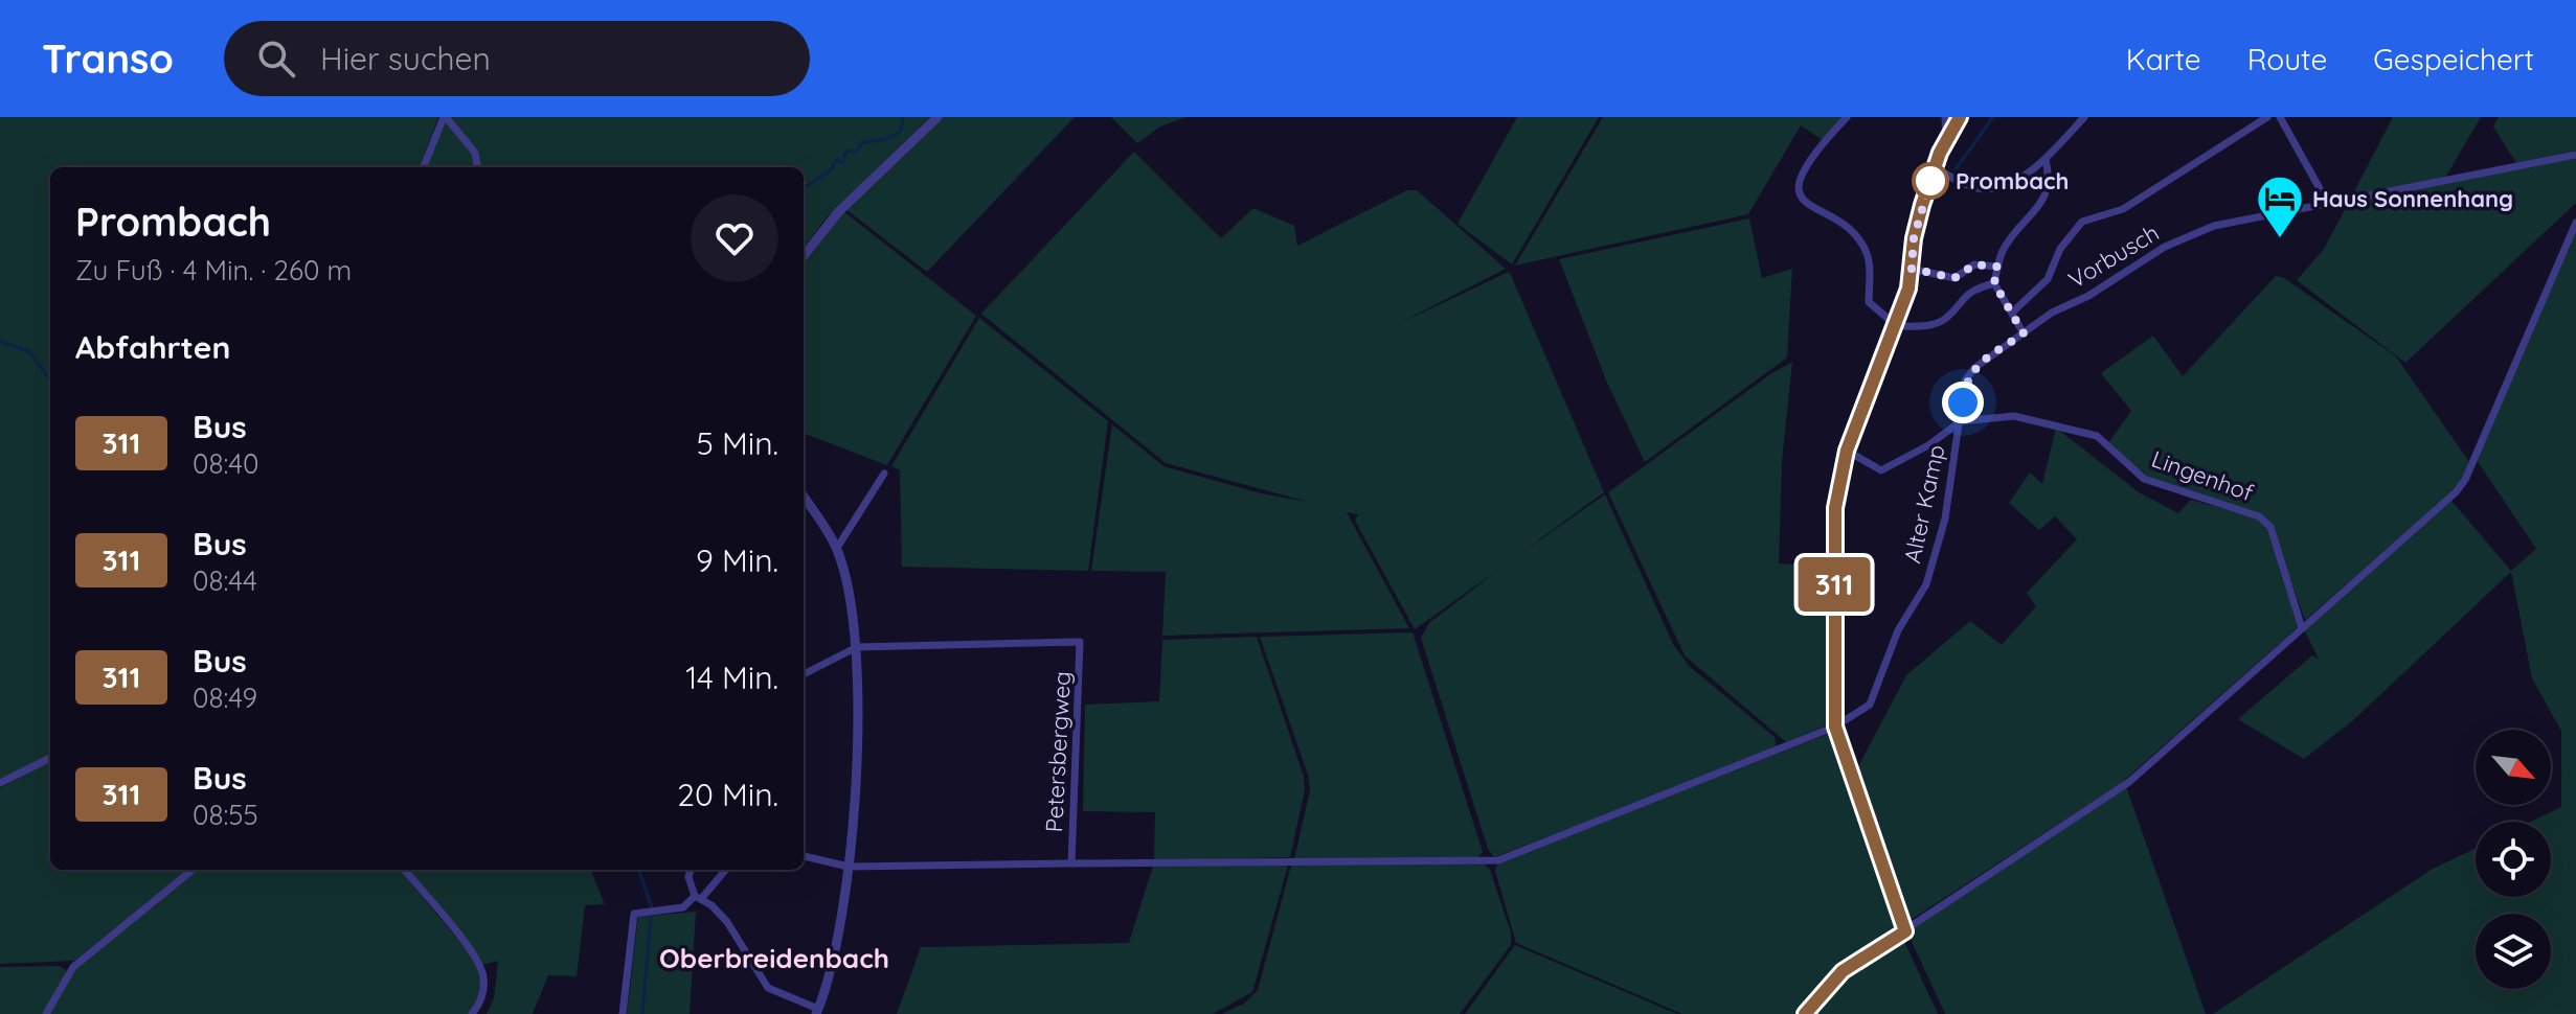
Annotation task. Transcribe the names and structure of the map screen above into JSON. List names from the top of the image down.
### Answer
{
  "streets": {
    "street": [
      "Vorbusch",
      "Lingenhof",
      "Alter Kamp",
      "Petersbergweg"
    ]
  },
  "crossings": [
    ["Vorbusch", "Alter Kamp"],
    ["Lingenhof", "Alter Kamp"],
    ["Alter Kamp", "Petersbergweg"]
  ],
  "districts": ["Oberbreidenbach"],
  "places": {
    "other": ["Prombach"],
    "hotel": ["Haus Sonnenhang"]
  },
  "lines": ["bus line 311"],
  "north": "bottom right",
  "page": {
    "header": "Transo",
    "search": "Hier suchen",
    "nav": ["Karte", "Route", "Gespeichert"],
    "on_map": "311",
    "heading": [
      ["Prombach", "Zu Fuß · 4 Min. · 260 m"],
      "Abfahrten"
    ],
    "list": [
      {
        "mark": "311",
        "name": "Bus",
        "note": "08:40",
        "value": "5 Min."
      },
      {
        "mark": "311",
        "name": "Bus",
        "note": "08:44",
        "value": "9 Min."
      },
      {
        "mark": "311",
        "name": "Bus",
        "note": "08:49",
        "value": "14 Min."
      },
      {
        "mark": "311",
        "name": "Bus",
        "note": "08:55",
        "value": "20 Min."
      }
    ]
  }
}
